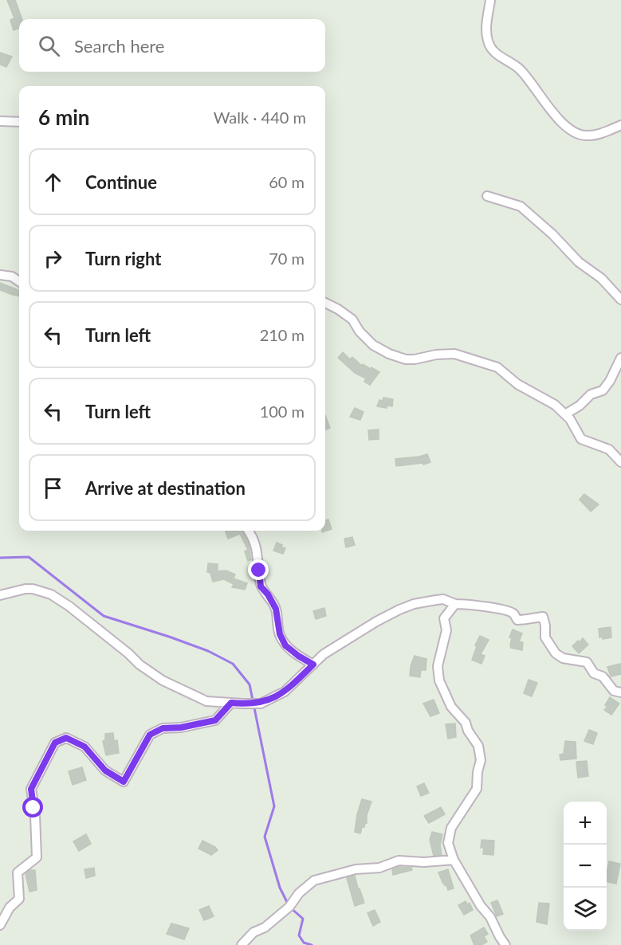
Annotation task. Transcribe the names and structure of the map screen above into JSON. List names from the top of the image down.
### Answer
{
  "page": {
    "search": "Search here",
    "heading": ["6 min", "Walk · 440 m"],
    "list": [
      ["Continue", "60 m"],
      ["Turn right", "70 m"],
      ["Turn left", "210 m"],
      ["Turn left", "100 m"],
      "Arrive at destination"
    ],
    "map_buttons": ["+", "−"]
  }
}
